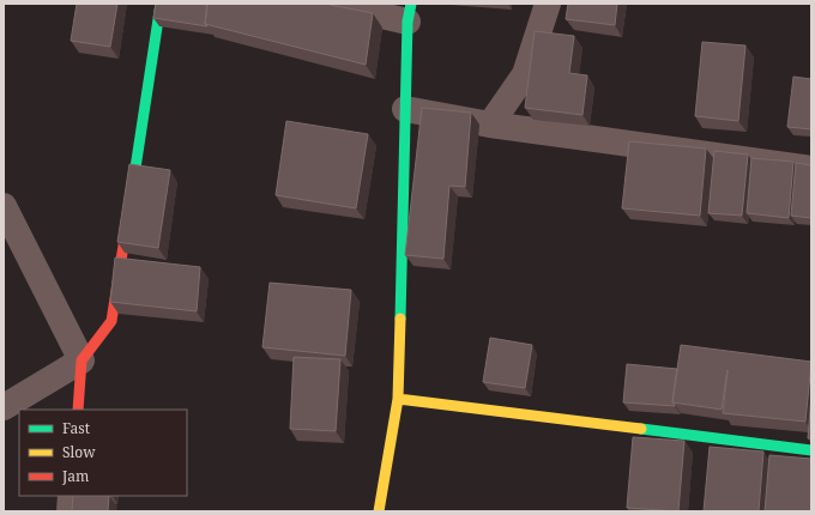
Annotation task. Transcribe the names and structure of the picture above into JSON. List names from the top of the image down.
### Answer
{
  "legend": ["Fast", "Slow", "Jam"]
}
